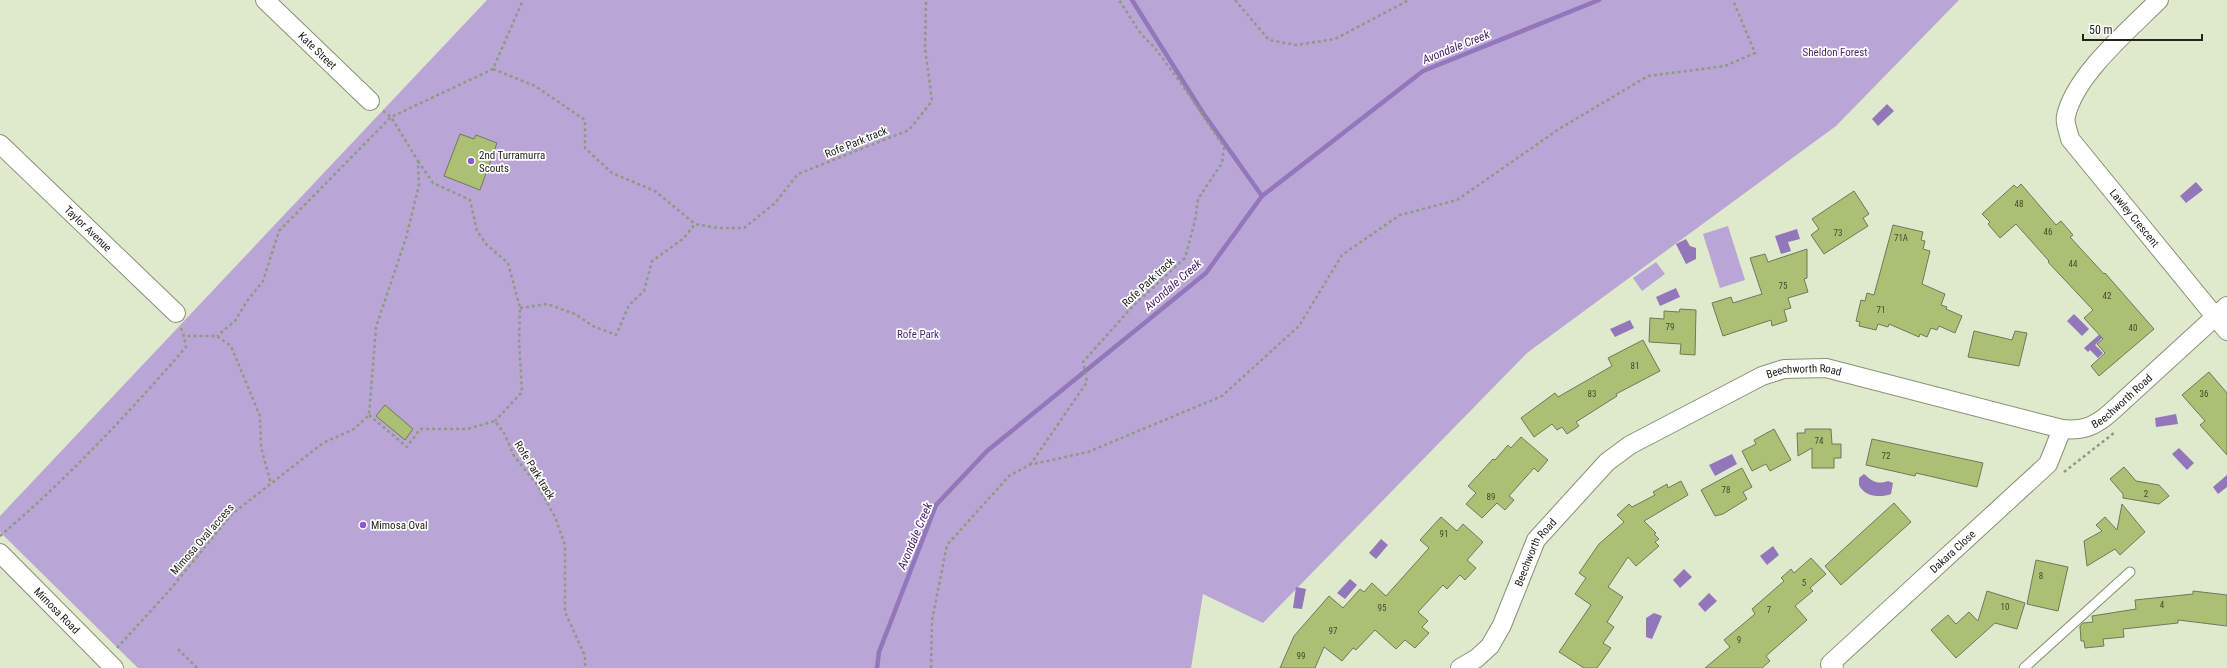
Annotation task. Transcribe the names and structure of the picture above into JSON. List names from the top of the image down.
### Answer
{
  "streets": {
    "street": [
      "Kate Street",
      "Lawley Crescent",
      "Taylor Avenue",
      "Beechworth Road",
      "Dakara Close",
      "Mimosa Road"
    ],
    "path": ["Rofe Park track", "Mimosa Oval access"]
  },
  "crossings": [
    ["Lawley Crescent", "Beechworth Road"],
    ["Beechworth Road", "Dakara Close"],
    ["Mimosa Oval access", "Mimosa Road"]
  ],
  "water": ["Avondale Creek"],
  "parks": ["Sheldon Forest", "Rofe Park"],
  "places": ["2nd Turramurra Scouts", "Mimosa Oval"],
  "house_numbers": [
    "48",
    "46",
    "73",
    "71A",
    "44",
    "75",
    "42",
    "71",
    "79",
    "40",
    "81",
    "83",
    "36",
    "74",
    "72",
    "78",
    "2",
    "89",
    "91",
    "8",
    "5",
    "4",
    "10",
    "95",
    "7",
    "97",
    "9",
    "99"
  ],
  "scale_bar": "50 m"
}
